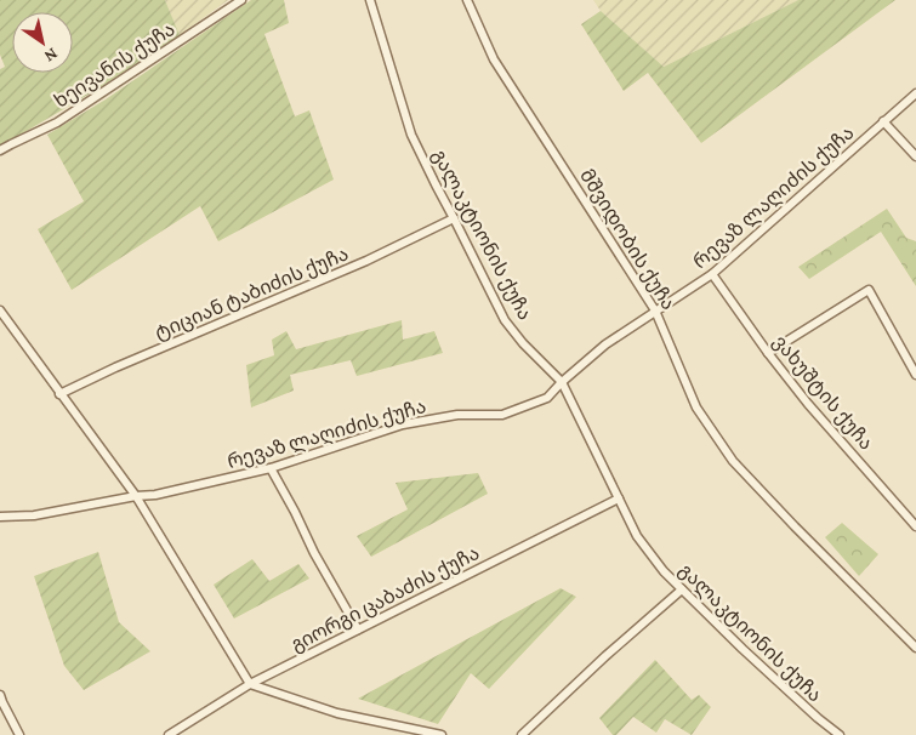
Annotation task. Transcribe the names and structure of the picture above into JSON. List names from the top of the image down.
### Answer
{
  "streets": {
    "street": [
      "ხეივანის ქუჩა",
      "რევაზ ლაღიძის ქუჩა",
      "გალაკტიონის ქუჩა",
      "მშვიდობის ქუჩა",
      "ტიციან ტაბიძის ქუჩა",
      "ვახუშტის ქუჩა",
      "გიორგი ცაბაძის ქუჩა"
    ]
  },
  "crossings": [
    ["რევაზ ლაღიძის ქუჩა", "გალაკტიონის ქუჩა"],
    ["რევაზ ლაღიძის ქუჩა", "მშვიდობის ქუჩა"],
    ["რევაზ ლაღიძის ქუჩა", "ვახუშტის ქუჩა"],
    ["გალაკტიონის ქუჩა", "ტიციან ტაბიძის ქუჩა"],
    ["გალაკტიონის ქუჩა", "გიორგი ცაბაძის ქუჩა"]
  ],
  "north": "bottom right"
}
